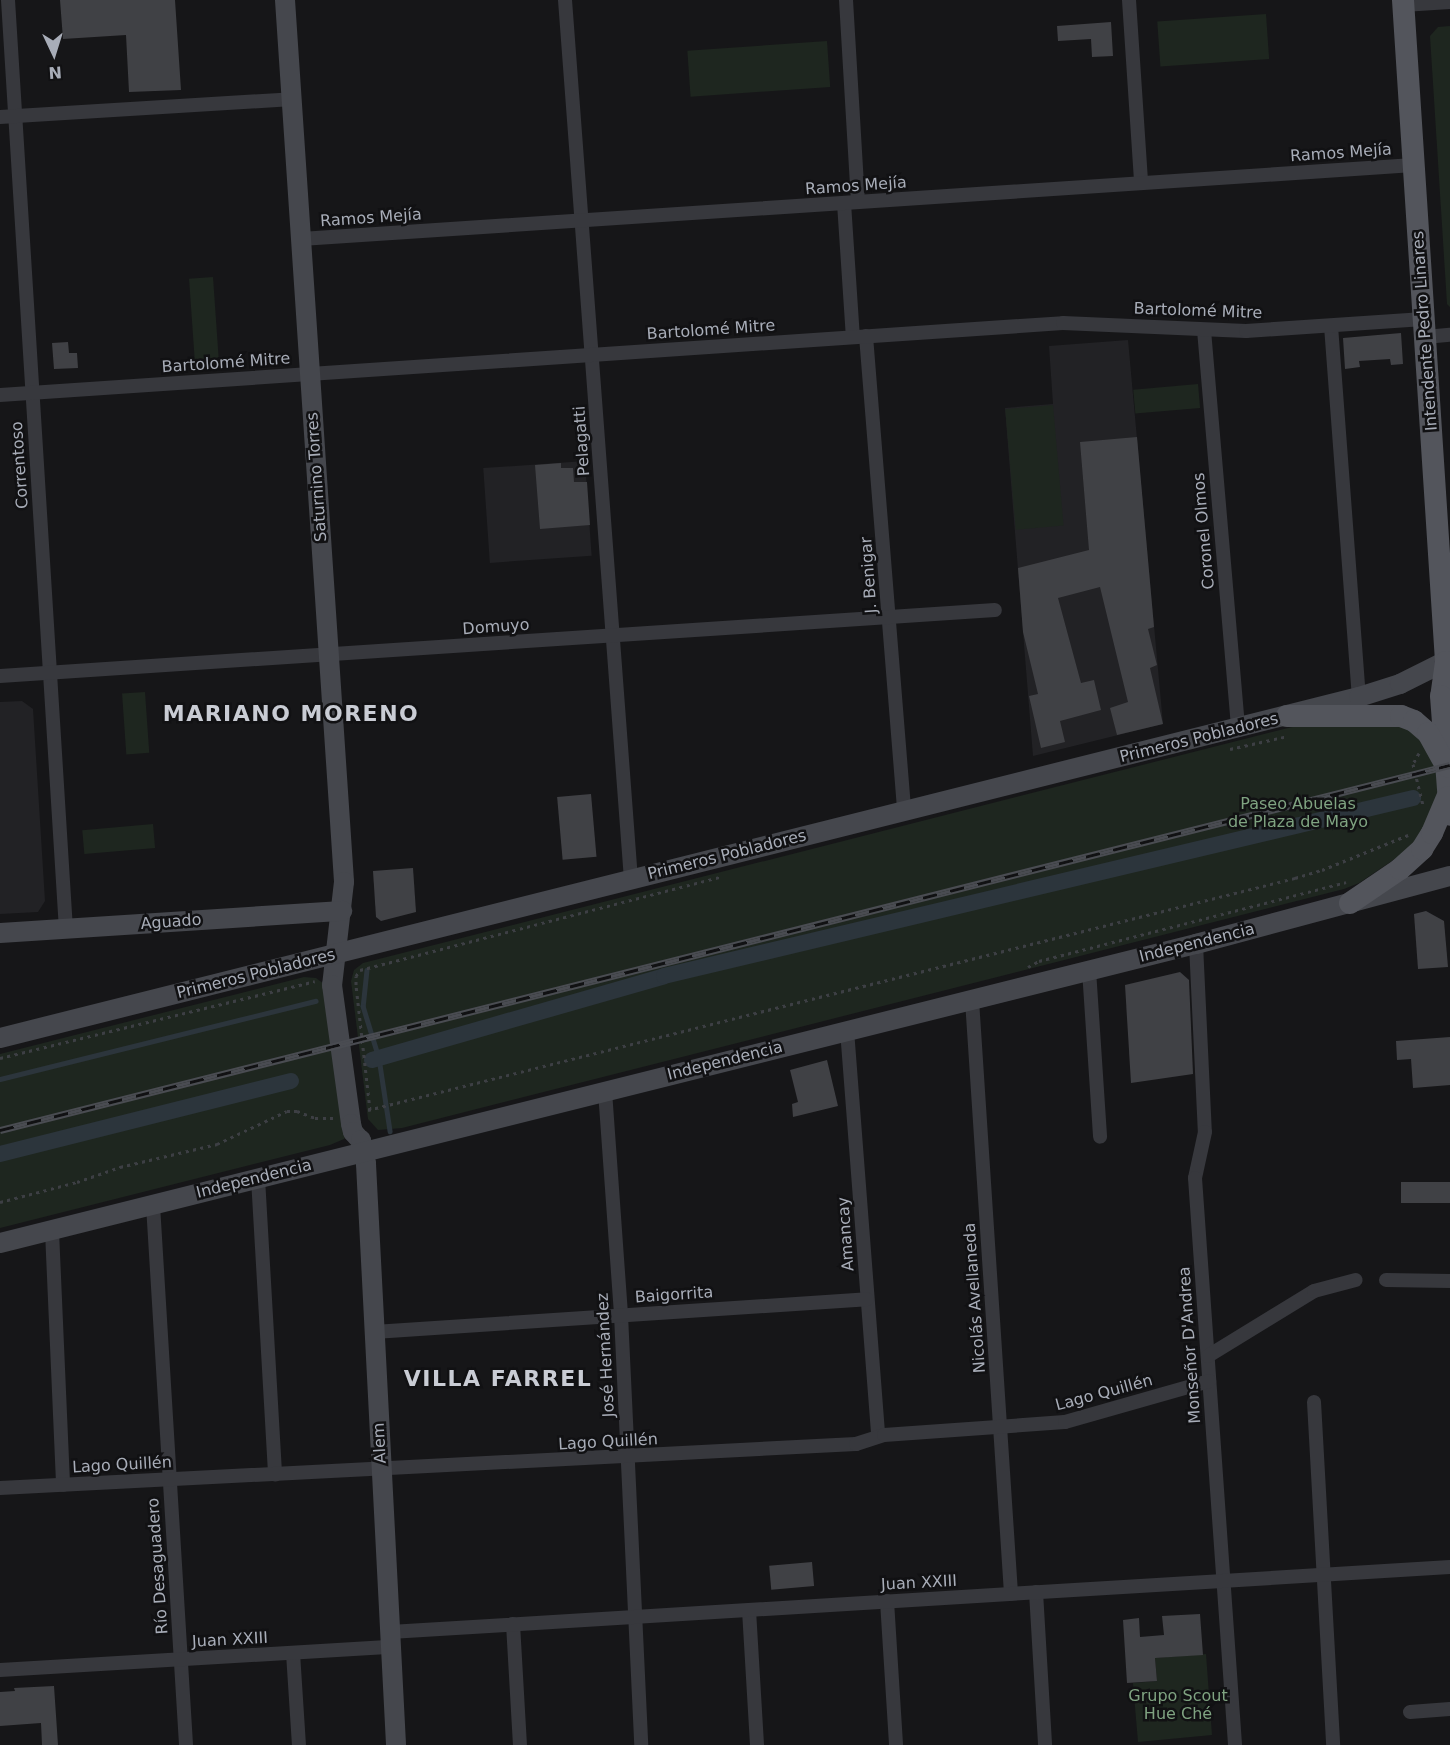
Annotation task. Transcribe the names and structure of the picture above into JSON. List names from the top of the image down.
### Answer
{
  "streets": {
    "main road": ["Intendente Pedro Linares"],
    "street": [
      "Ramos Mejía",
      "Bartolomé Mitre",
      "Pelagatti",
      "Correntoso",
      "Saturnino Torres",
      "Coronel Olmos",
      "J. Benigar",
      "Domuyo",
      "Primeros Pobladores",
      "Aguado",
      "Independencia",
      "Amancay",
      "Baigorrita",
      "Nicolás Avellaneda",
      "Monseñor D'Andrea",
      "José Hernández",
      "Lago Quillén",
      "Alem",
      "Río Desaguadero",
      "Juan XXIII"
    ]
  },
  "crossings": [
    ["Ramos Mejía", "Intendente Pedro Linares"],
    ["Ramos Mejía", "Pelagatti"],
    ["Ramos Mejía", "Saturnino Torres"],
    ["Ramos Mejía", "J. Benigar"],
    ["Bartolomé Mitre", "Intendente Pedro Linares"],
    ["Bartolomé Mitre", "Pelagatti"],
    ["Bartolomé Mitre", "Correntoso"],
    ["Bartolomé Mitre", "Saturnino Torres"],
    ["Bartolomé Mitre", "Coronel Olmos"],
    ["Bartolomé Mitre", "J. Benigar"],
    ["Intendente Pedro Linares", "Primeros Pobladores"],
    ["Pelagatti", "Domuyo"],
    ["Pelagatti", "Primeros Pobladores"],
    ["Correntoso", "Domuyo"],
    ["Correntoso", "Aguado"],
    ["Saturnino Torres", "Domuyo"],
    ["Saturnino Torres", "Primeros Pobladores"],
    ["Saturnino Torres", "Aguado"],
    ["Saturnino Torres", "Alem"],
    ["Coronel Olmos", "Primeros Pobladores"],
    ["J. Benigar", "Domuyo"],
    ["J. Benigar", "Primeros Pobladores"],
    ["Primeros Pobladores", "Alem"],
    ["Independencia", "Amancay"],
    ["Independencia", "Nicolás Avellaneda"],
    ["Independencia", "Monseñor D'Andrea"],
    ["Independencia", "José Hernández"],
    ["Independencia", "Alem"],
    ["Independencia", "Río Desaguadero"],
    ["Amancay", "Baigorrita"],
    ["Amancay", "Lago Quillén"],
    ["Baigorrita", "José Hernández"],
    ["Baigorrita", "Alem"],
    ["Nicolás Avellaneda", "Lago Quillén"],
    ["Nicolás Avellaneda", "Juan XXIII"],
    ["Monseñor D'Andrea", "Lago Quillén"],
    ["Monseñor D'Andrea", "Juan XXIII"],
    ["José Hernández", "Lago Quillén"],
    ["José Hernández", "Juan XXIII"],
    ["Lago Quillén", "Alem"],
    ["Lago Quillén", "Río Desaguadero"],
    ["Alem", "Juan XXIII"],
    ["Río Desaguadero", "Juan XXIII"]
  ],
  "districts": ["MARIANO MORENO", "VILLA FARREL"],
  "parks": ["Paseo Abuelas de Plaza de Mayo", "Grupo Scout Hue Ché"],
  "north": "bottom"
}
